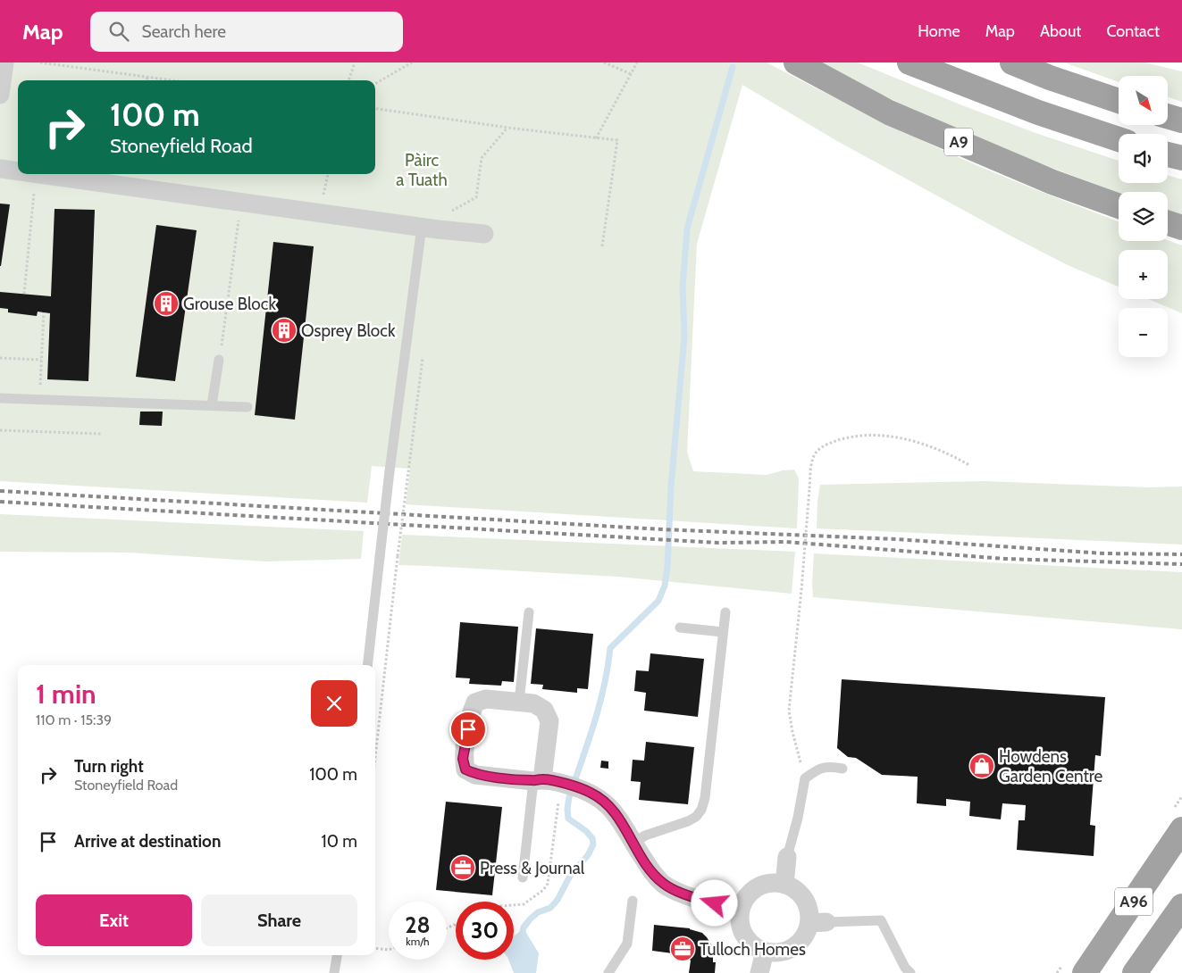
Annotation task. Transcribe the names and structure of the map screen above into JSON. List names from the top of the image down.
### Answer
{
  "streets": {
    "highway": ["A9", "A96"]
  },
  "parks": ["Pàirc a Tuath"],
  "places": {
    "building": ["Grouse Block", "Osprey Block"],
    "shop": ["Howdens Garden Centre"],
    "office": ["Press & Journal", "Tulloch Homes"]
  },
  "north": "bottom right",
  "page": {
    "header": "Map",
    "search": "Search here",
    "nav": [
      "Home",
      "Map",
      "About",
      "Contact"
    ],
    "map_buttons": ["+", "−"],
    "turn": ["100 m", "Stoneyfield Road"],
    "heading": ["1 min", "110 m · 15:39"],
    "list": [
      {
        "name": "Turn right",
        "note": "Stoneyfield Road",
        "value": "100 m"
      },
      {
        "name": "Arrive at destination",
        "value": "10 m"
      }
    ],
    "buttons": ["Exit", "Share"],
    "speed": "28 km/h",
    "limit": "30"
  }
}
